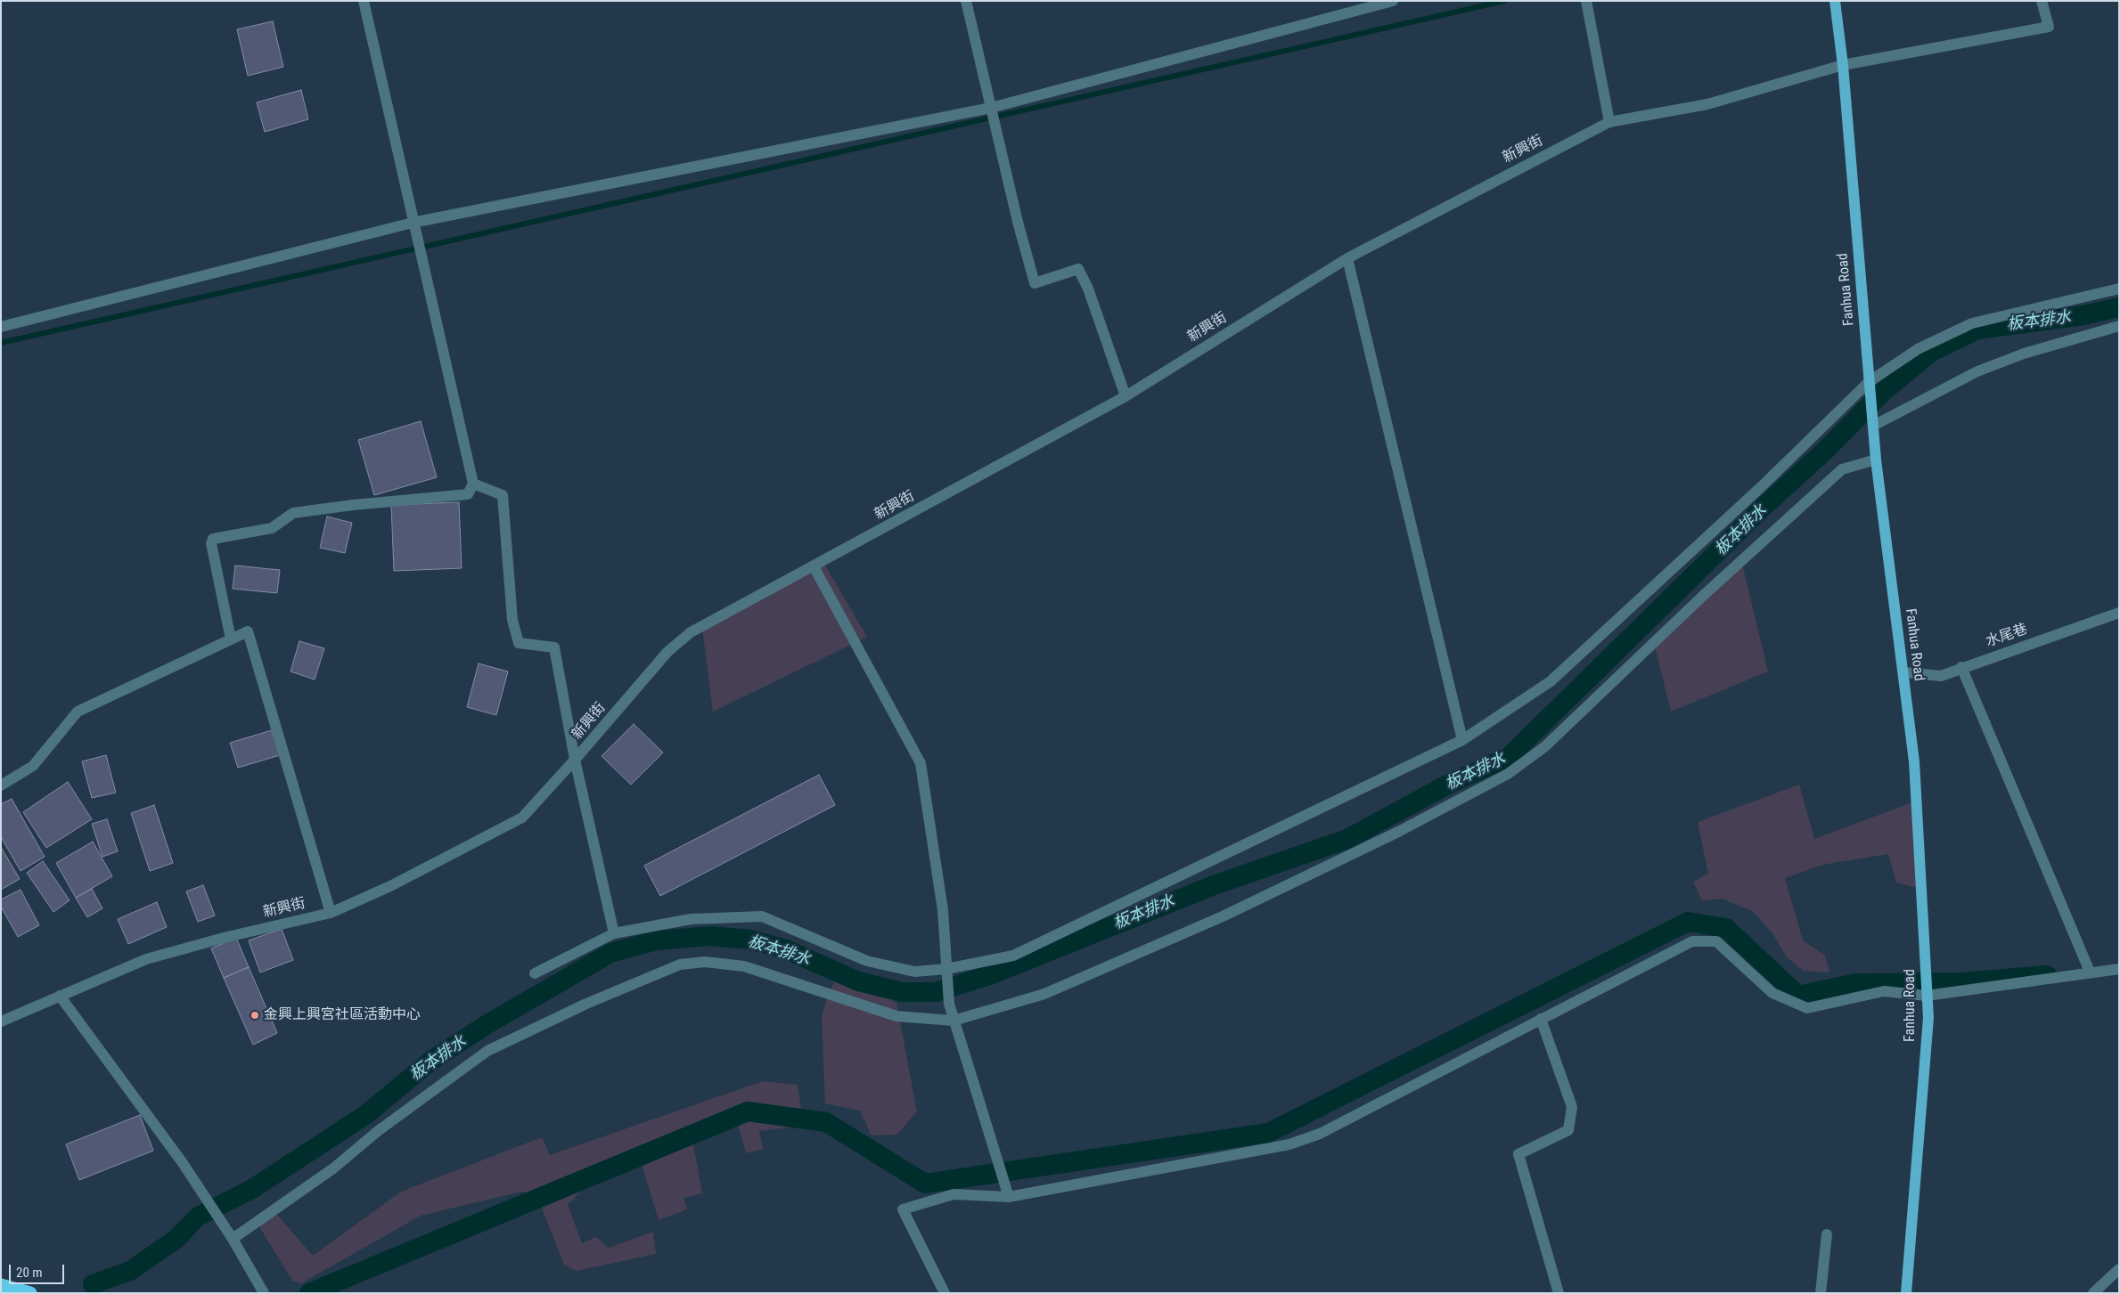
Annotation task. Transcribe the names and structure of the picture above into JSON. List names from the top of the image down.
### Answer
{
  "streets": {
    "main road": ["Fanhua Road"],
    "street": ["新興街", "水尾巷"]
  },
  "crossings": [
    ["新興街", "Fanhua Road"],
    ["Fanhua Road", "水尾巷"]
  ],
  "water": ["板本排水"],
  "places": ["金興上興宮社區活動中心"],
  "scale_bar": "20 m"
}
